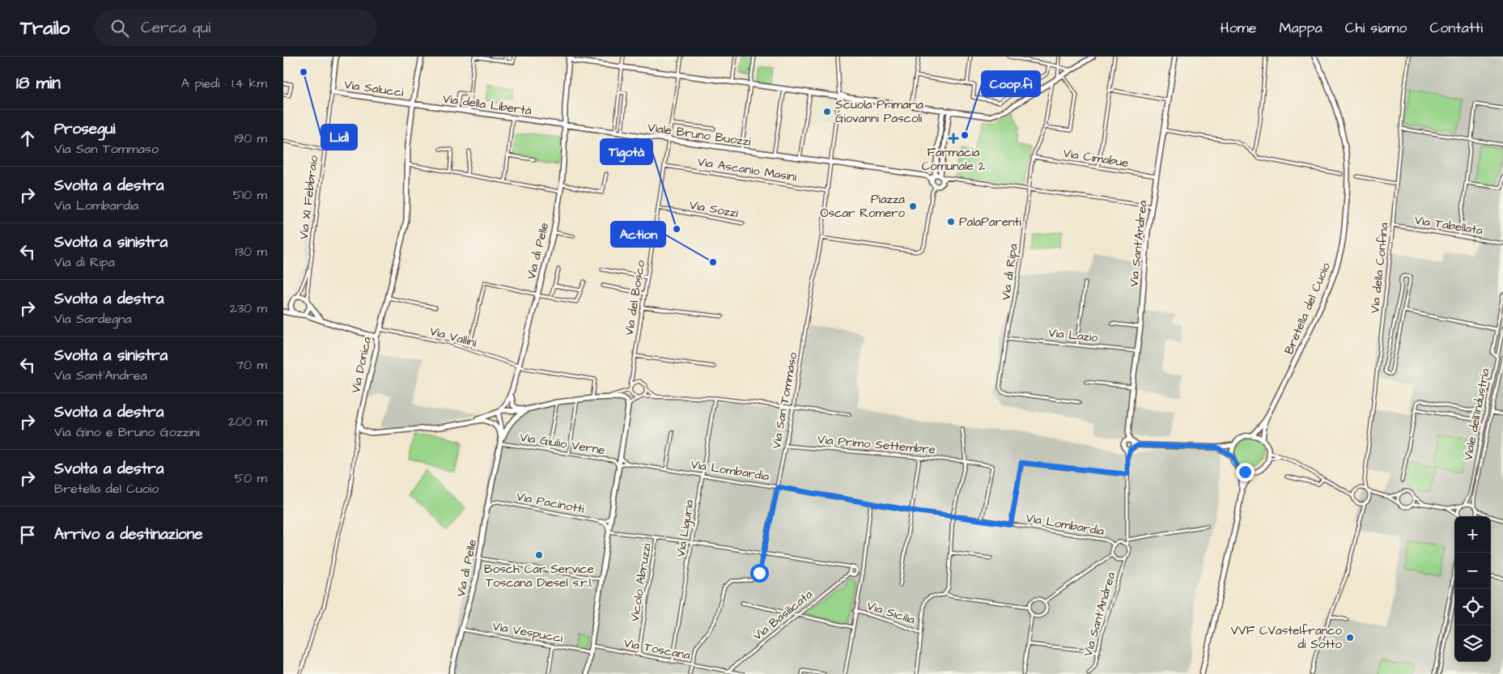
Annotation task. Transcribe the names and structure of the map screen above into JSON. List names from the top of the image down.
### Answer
{
  "streets": {
    "street": [
      "Via Salucci",
      "Via della Libertà",
      "Viale Bruno Buozzi",
      "Via Cimabue",
      "Via Ascanio Masini",
      "Via XI Febbraio",
      "Via Sozzi",
      "Via Tabellata",
      "Via Sant'Andrea",
      "Via di Pelle",
      "Via della Confina",
      "Via di Ripa",
      "Via del Bosco",
      "Bretella del Cuoio",
      "Via Lazio",
      "Via Vallini",
      "Via Donica",
      "Via San Tommaso",
      "Viale dell'Industria",
      "Via Giulio Verne",
      "Via Primo Settembre",
      "Via Lombardia",
      "Via Pacinotti",
      "Via Liguria",
      "Vicolo Abruzzi",
      "Via Sicilia",
      "Via Basilicata",
      "Via Vespucci",
      "Via Toscana"
    ]
  },
  "crossings": [
    ["Via Salucci", "Via della Libertà"],
    ["Via Salucci", "Via XI Febbraio"],
    ["Via Salucci", "Via Donica"],
    ["Via della Libertà", "Viale Bruno Buozzi"],
    ["Via della Libertà", "Via di Pelle"],
    ["Via della Libertà", "Via Donica"],
    ["Viale Bruno Buozzi", "Via di Pelle"],
    ["Viale Bruno Buozzi", "Via del Bosco"],
    ["Viale Bruno Buozzi", "Via San Tommaso"],
    ["Via Cimabue", "Via Sant'Andrea"],
    ["Via Cimabue", "Via di Ripa"],
    ["Via Ascanio Masini", "Via del Bosco"],
    ["Via Ascanio Masini", "Via San Tommaso"],
    ["Via Sozzi", "Via del Bosco"],
    ["Via Tabellata", "Via della Confina"],
    ["Via Sant'Andrea", "Via Lazio"],
    ["Via Sant'Andrea", "Via Lombardia"],
    ["Via di Pelle", "Via Vallini"],
    ["Via di Pelle", "Via Giulio Verne"],
    ["Via di Pelle", "Via Pacinotti"],
    ["Via di Pelle", "Via Vespucci"],
    ["Via di Ripa", "Via Lazio"],
    ["Via Vallini", "Via Donica"],
    ["Via San Tommaso", "Via Primo Settembre"],
    ["Via San Tommaso", "Via Lombardia"],
    ["Via San Tommaso", "Via Toscana"],
    ["Via Giulio Verne", "Via Lombardia"],
    ["Via Primo Settembre", "Via Lombardia"],
    ["Via Lombardia", "Via Liguria"],
    ["Via Liguria", "Via Toscana"],
    ["Vicolo Abruzzi", "Via Toscana"],
    ["Via Basilicata", "Via Toscana"]
  ],
  "places": {
    "other": [
      "Lidl",
      "Scuola Primaria Giovanni Pascoli",
      "Coop.fi",
      "Piazza Oscar Romero",
      "PalaParenti",
      "Tigotà",
      "Action",
      "Bosch Car Service Toscana Diesel s.r.l.",
      "VVF CVastelfranco di Sotto"
    ],
    "health": ["Farmacia Comunale 2"]
  },
  "page": {
    "header": "Trailo",
    "search": "Cerca qui",
    "nav": [
      "Home",
      "Mappa",
      "Chi siamo",
      "Contatti"
    ],
    "heading": ["18 min", "A piedi · 1.4 km"],
    "list": [
      ["Prosegui", "Via San Tommaso", "190 m"],
      ["Svolta a destra", "Via Lombardia", "510 m"],
      ["Svolta a sinistra", "Via di Ripa", "130 m"],
      ["Svolta a destra", "Via Sardegna", "230 m"],
      ["Svolta a sinistra", "Via Sant'Andrea", "70 m"],
      ["Svolta a destra", "Via Gino e Bruno Gozzini", "200 m"],
      ["Svolta a destra", "Bretella del Cuoio", "50 m"],
      "Arrivo a destinazione"
    ],
    "map_buttons": ["+", "−"]
  }
}
